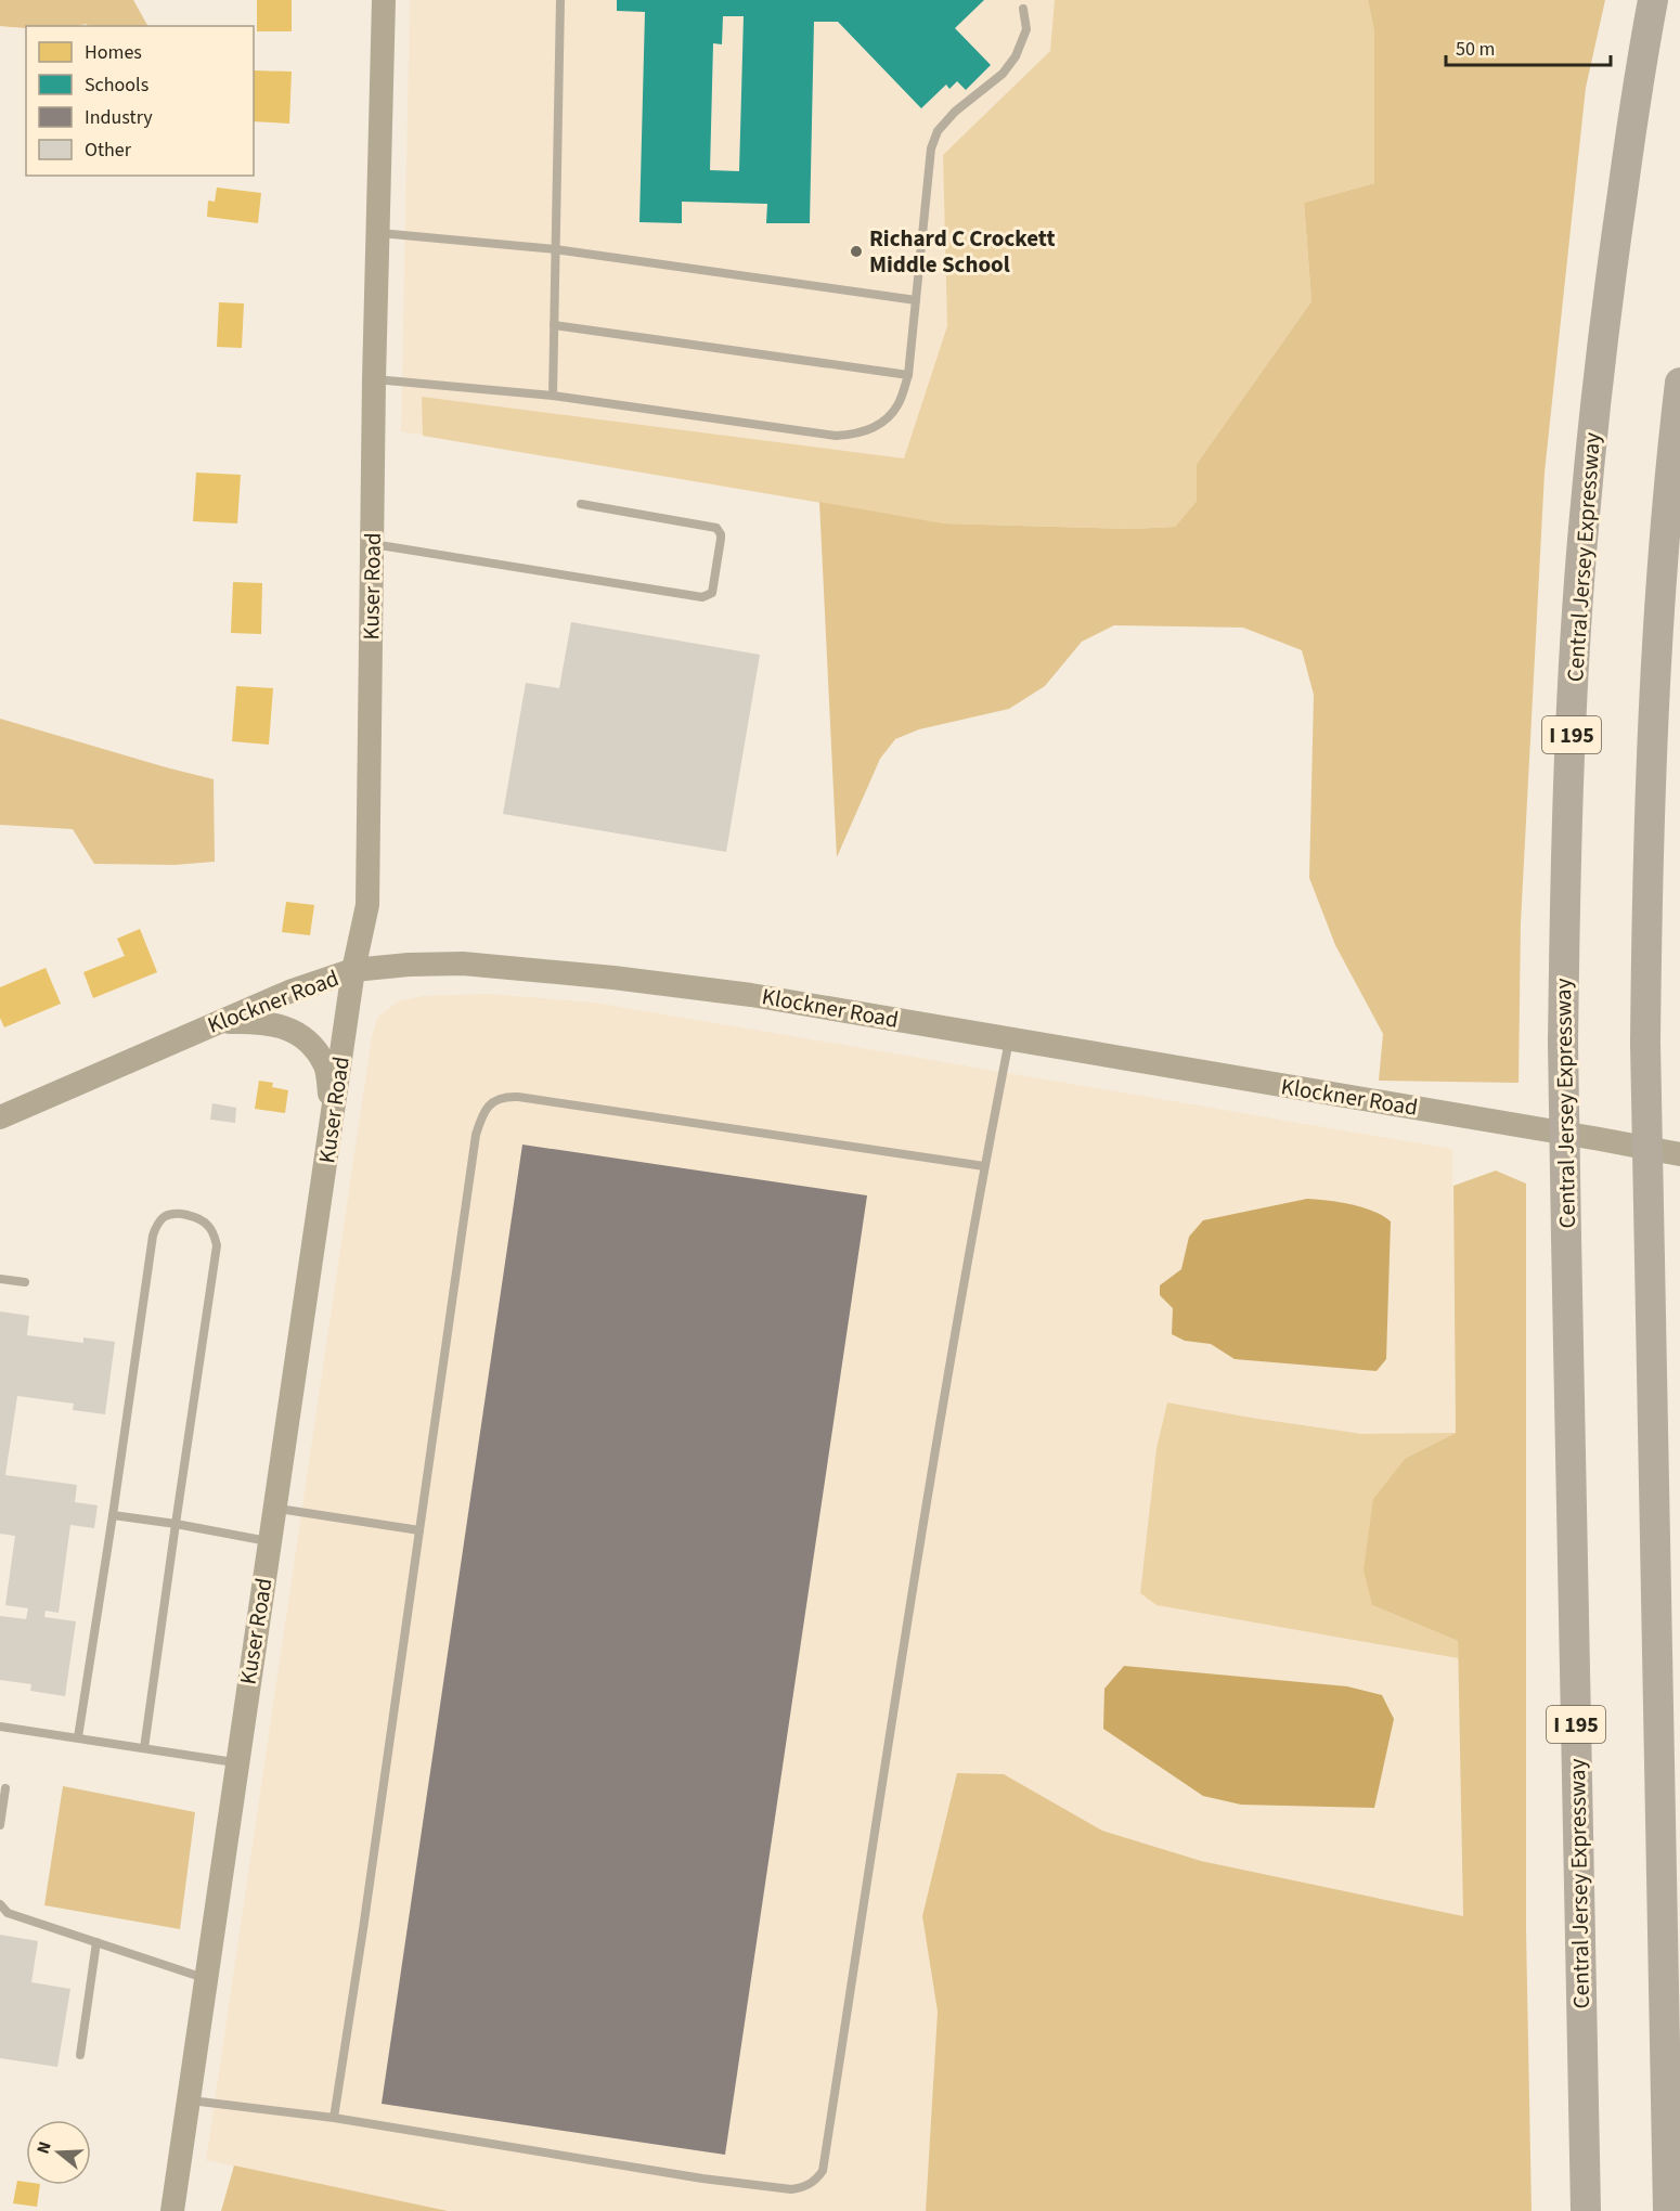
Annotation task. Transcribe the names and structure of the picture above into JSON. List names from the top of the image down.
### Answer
{
  "streets": {
    "highway": ["Central Jersey Expressway", "I 195"],
    "street": ["Kuser Road", "Klockner Road"]
  },
  "crossings": [
    ["Kuser Road", "Klockner Road"]
  ],
  "places": ["Richard C Crockett Middle School"],
  "legend": [
    "Homes",
    "Schools",
    "Industry",
    "Other"
  ],
  "scale_bar": "50 m",
  "north": "left"
}
